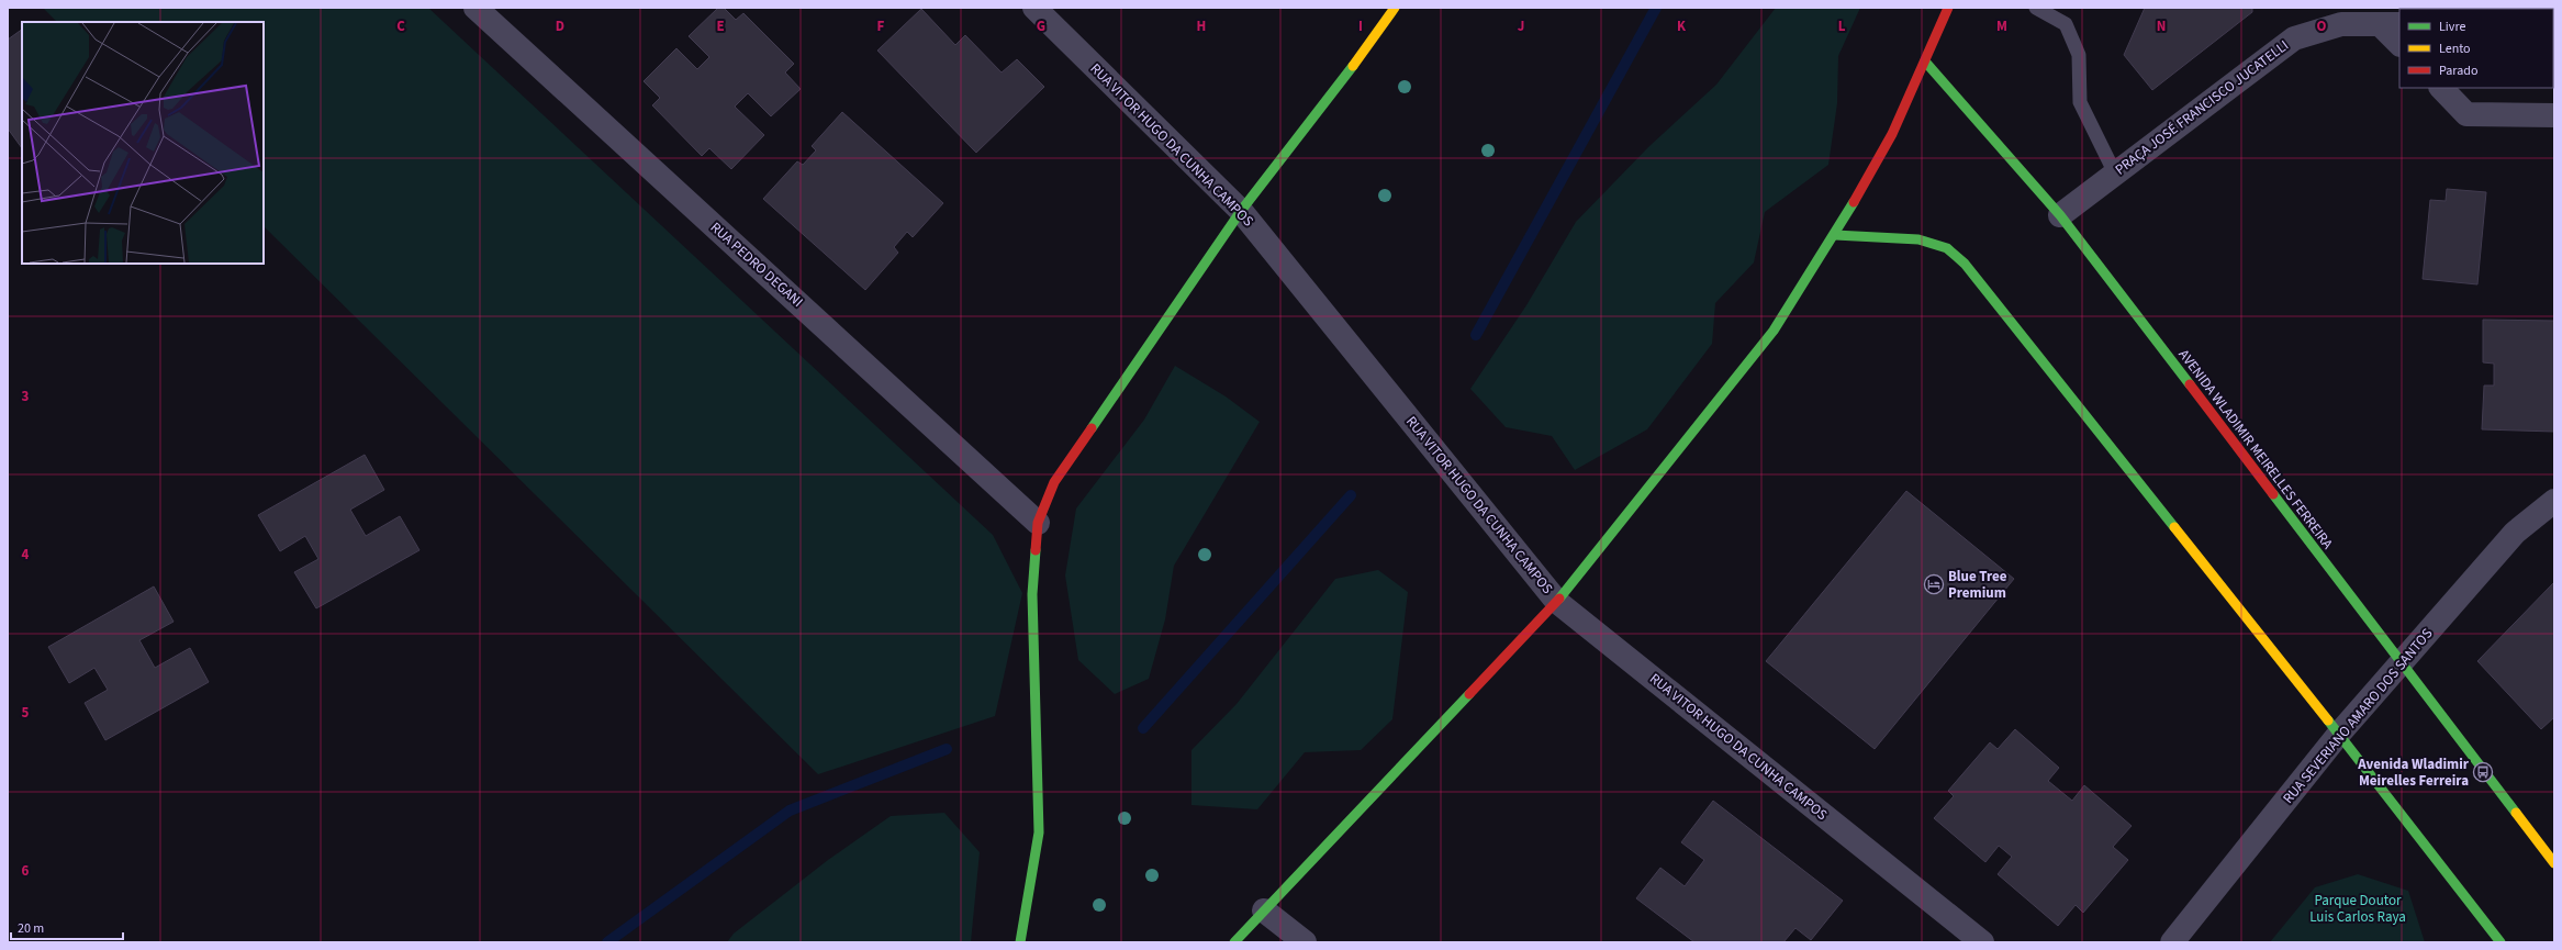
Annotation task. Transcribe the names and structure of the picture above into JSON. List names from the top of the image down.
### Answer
{
  "streets": {
    "main road": ["AVENIDA WLADIMIR MEIRELLES FERREIRA"],
    "street": [
      "PRAÇA JOSÉ FRANCISCO JUCATELLI",
      "RUA VITOR HUGO DA CUNHA CAMPOS",
      "RUA PEDRO DEGANI",
      "RUA SEVERIANO AMARO DOS SANTOS"
    ]
  },
  "crossings": [
    ["PRAÇA JOSÉ FRANCISCO JUCATELLI", "AVENIDA WLADIMIR MEIRELLES FERREIRA"],
    ["AVENIDA WLADIMIR MEIRELLES FERREIRA", "RUA SEVERIANO AMARO DOS SANTOS"]
  ],
  "parks": ["Parque Doutor Luis Carlos Raya"],
  "places": {
    "hotel": ["Blue Tree Premium"],
    "bus stop": ["Avenida Wladimir Meirelles Ferreira"]
  },
  "legend": ["Livre", "Lento", "Parado"],
  "scale_bar": "20 m",
  "grid": {
    "columns": [
      "C",
      "D",
      "E",
      "F",
      "G",
      "H",
      "I",
      "J",
      "K",
      "L",
      "M",
      "N",
      "O"
    ],
    "rows": [
      "3",
      "4",
      "5",
      "6"
    ]
  }
}
